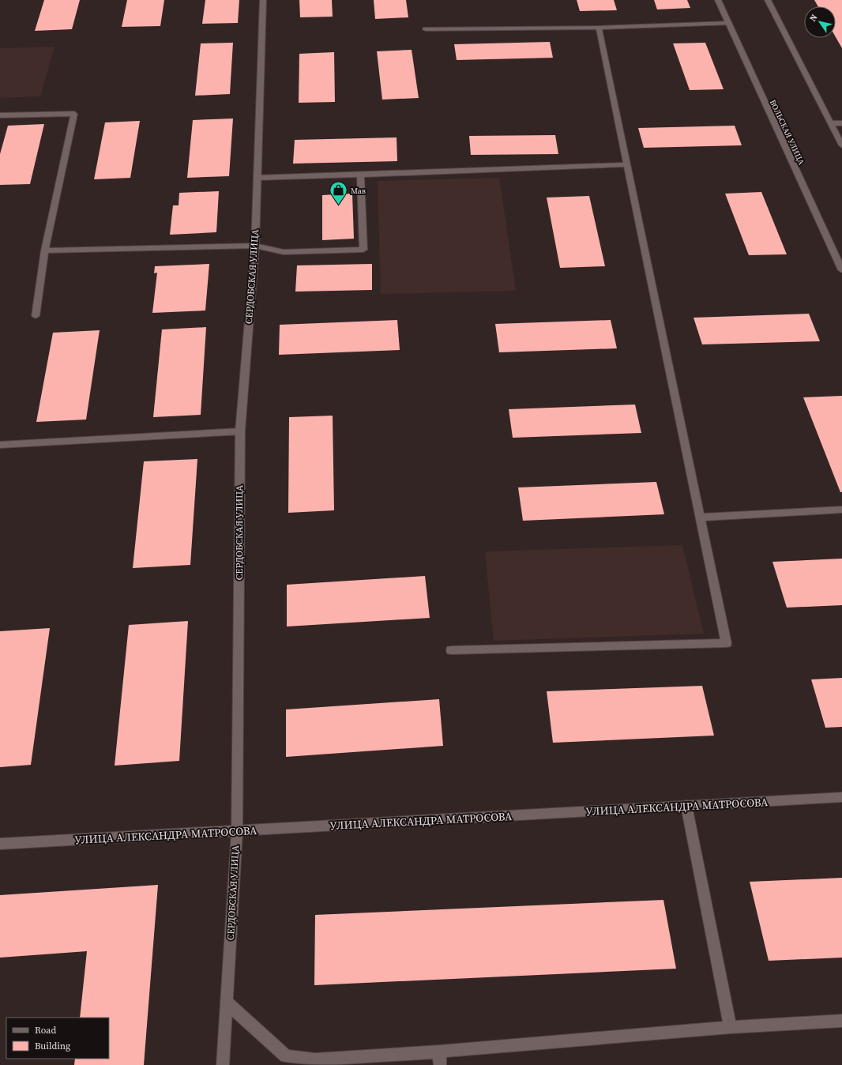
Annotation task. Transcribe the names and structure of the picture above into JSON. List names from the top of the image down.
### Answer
{
  "streets": {
    "street": ["ВОЛЬСКАЯ УЛИЦА", "СЕРДОБСКАЯ УЛИЦА", "УЛИЦА АЛЕКСАНДРА МАТРОСОВА"]
  },
  "crossings": [
    ["СЕРДОБСКАЯ УЛИЦА", "УЛИЦА АЛЕКСАНДРА МАТРОСОВА"]
  ],
  "places": {
    "shop": ["Мав"]
  },
  "legend": ["Road", "Building"],
  "north": "top left"
}
